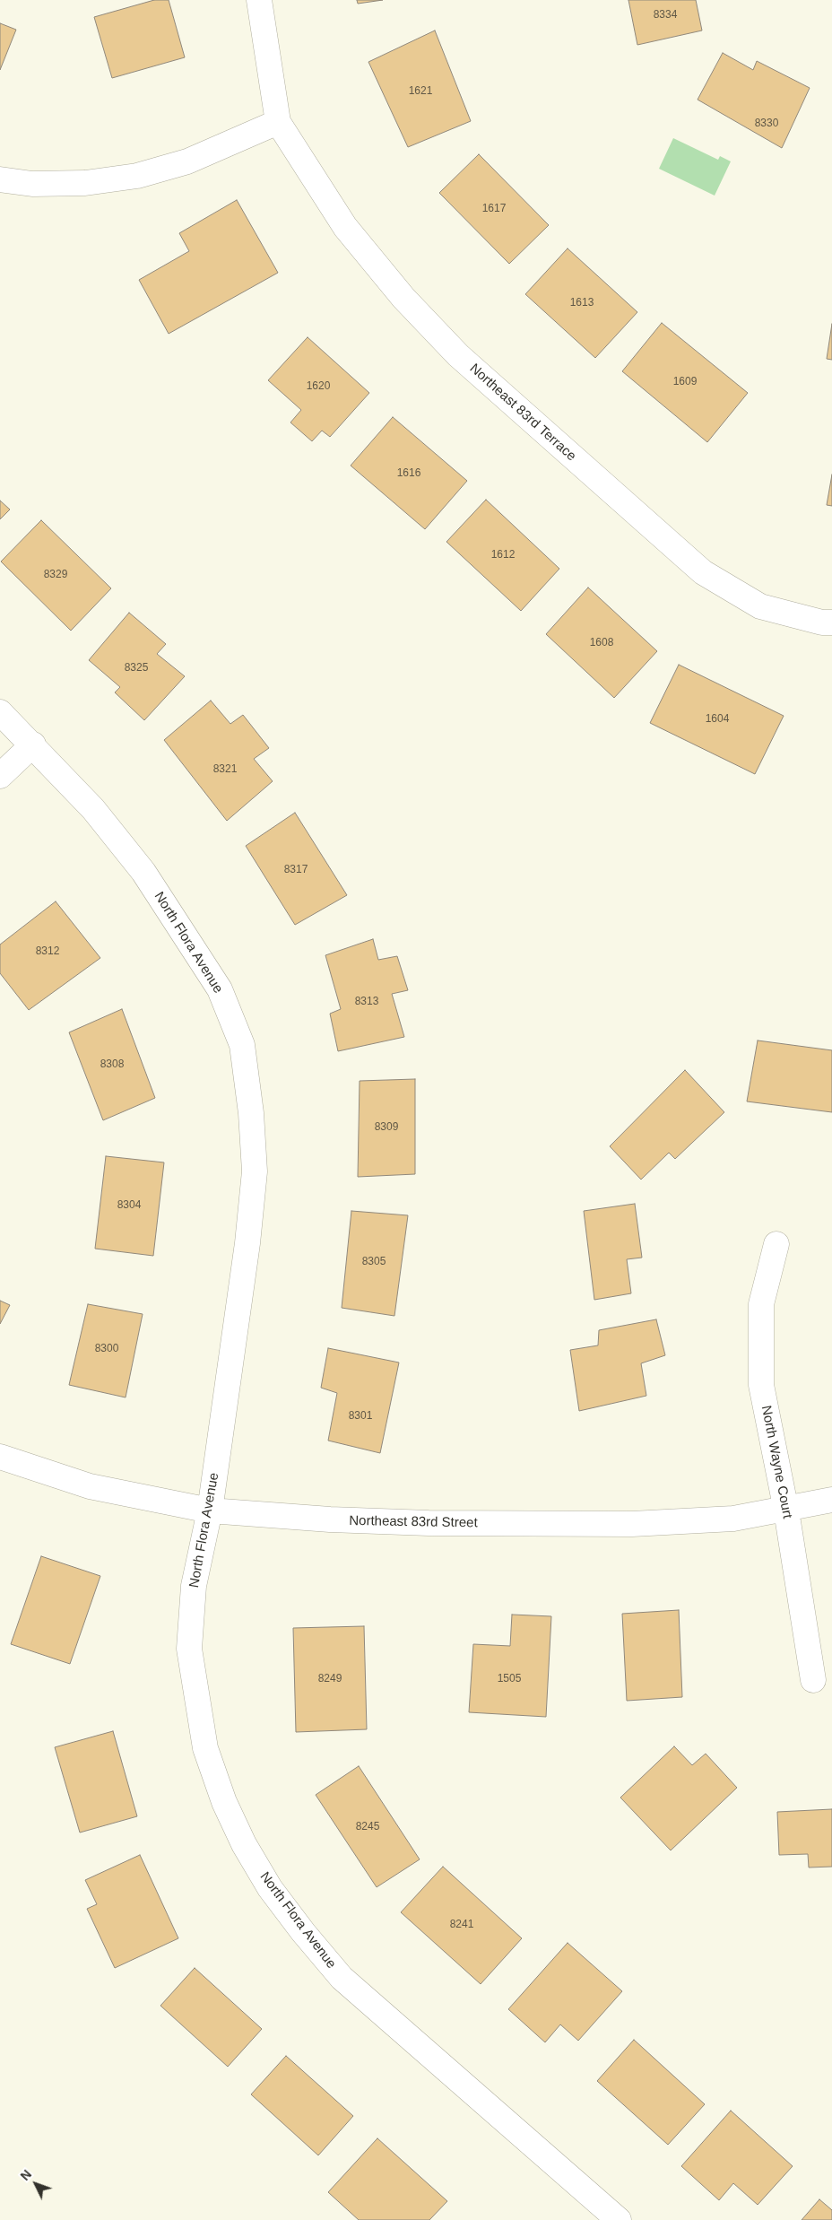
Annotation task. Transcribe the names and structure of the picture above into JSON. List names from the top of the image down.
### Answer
{
  "streets": {
    "street": [
      "Northeast 83rd Terrace",
      "North Flora Avenue",
      "North Wayne Court",
      "Northeast 83rd Street"
    ]
  },
  "crossings": [
    ["North Flora Avenue", "Northeast 83rd Street"],
    ["North Wayne Court", "Northeast 83rd Street"]
  ],
  "house_numbers": [
    "8334",
    "1621",
    "8330",
    "1617",
    "1613",
    "1609",
    "1620",
    "1616",
    "1612",
    "8329",
    "1608",
    "8325",
    "1604",
    "8321",
    "8317",
    "8312",
    "8313",
    "8308",
    "8309",
    "8304",
    "8305",
    "8300",
    "8301",
    "8249",
    "1505",
    "8245",
    "8241"
  ],
  "north": "top left"
}
